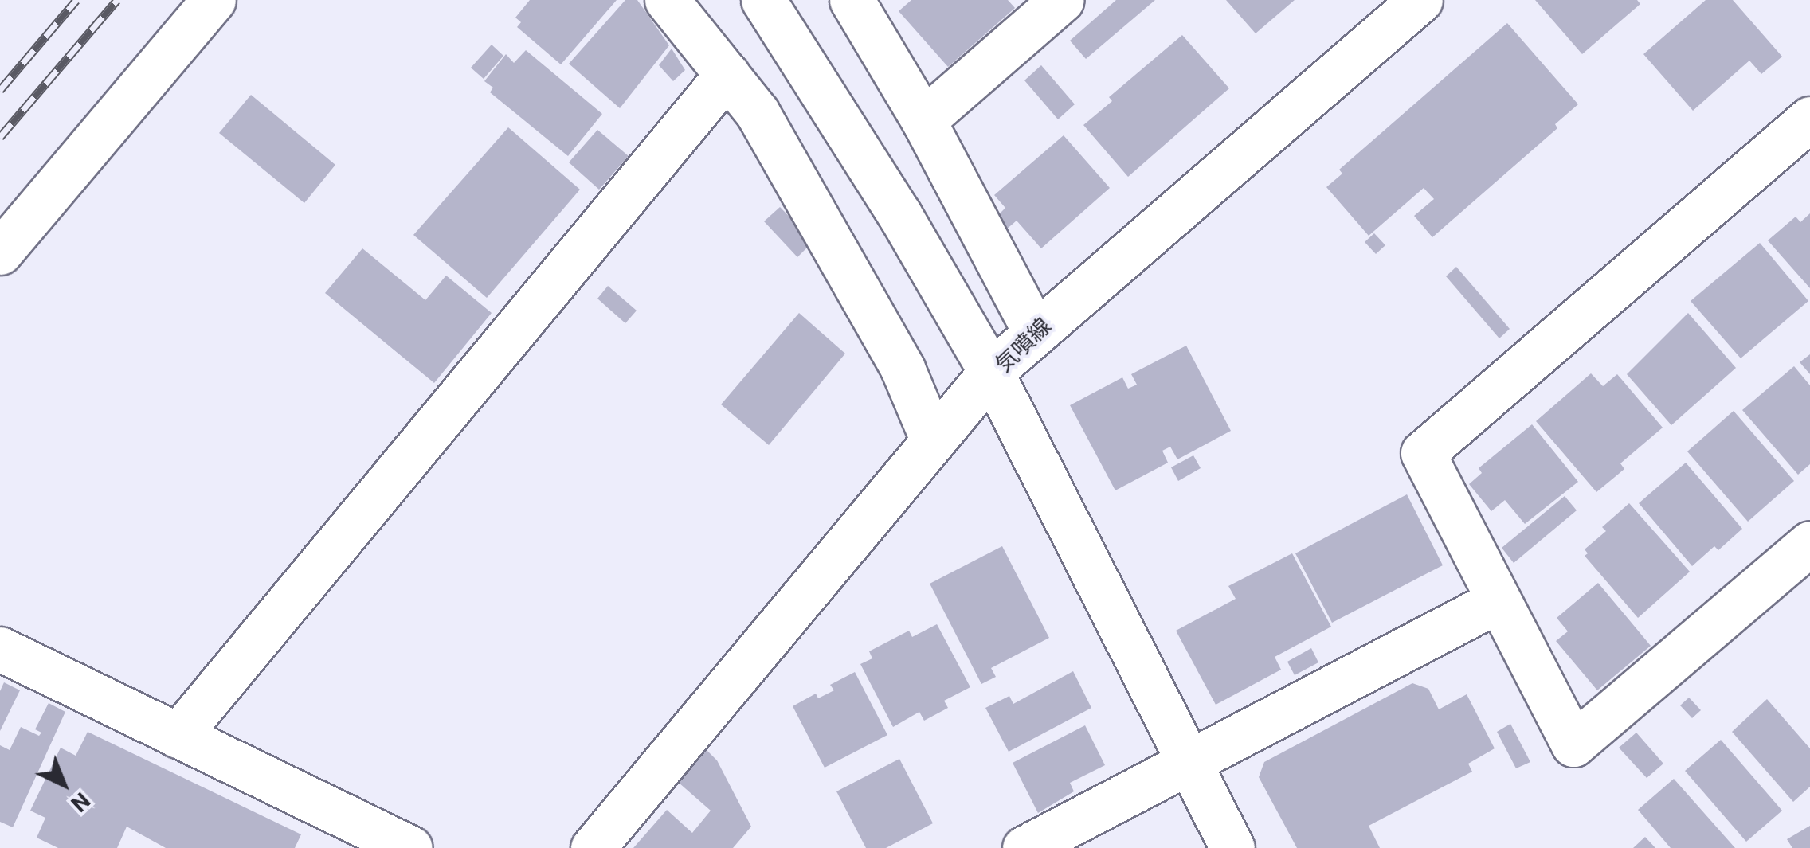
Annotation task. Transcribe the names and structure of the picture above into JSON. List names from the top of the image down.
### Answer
{
  "streets": {
    "street": ["気噴線"]
  },
  "north": "bottom right"
}
